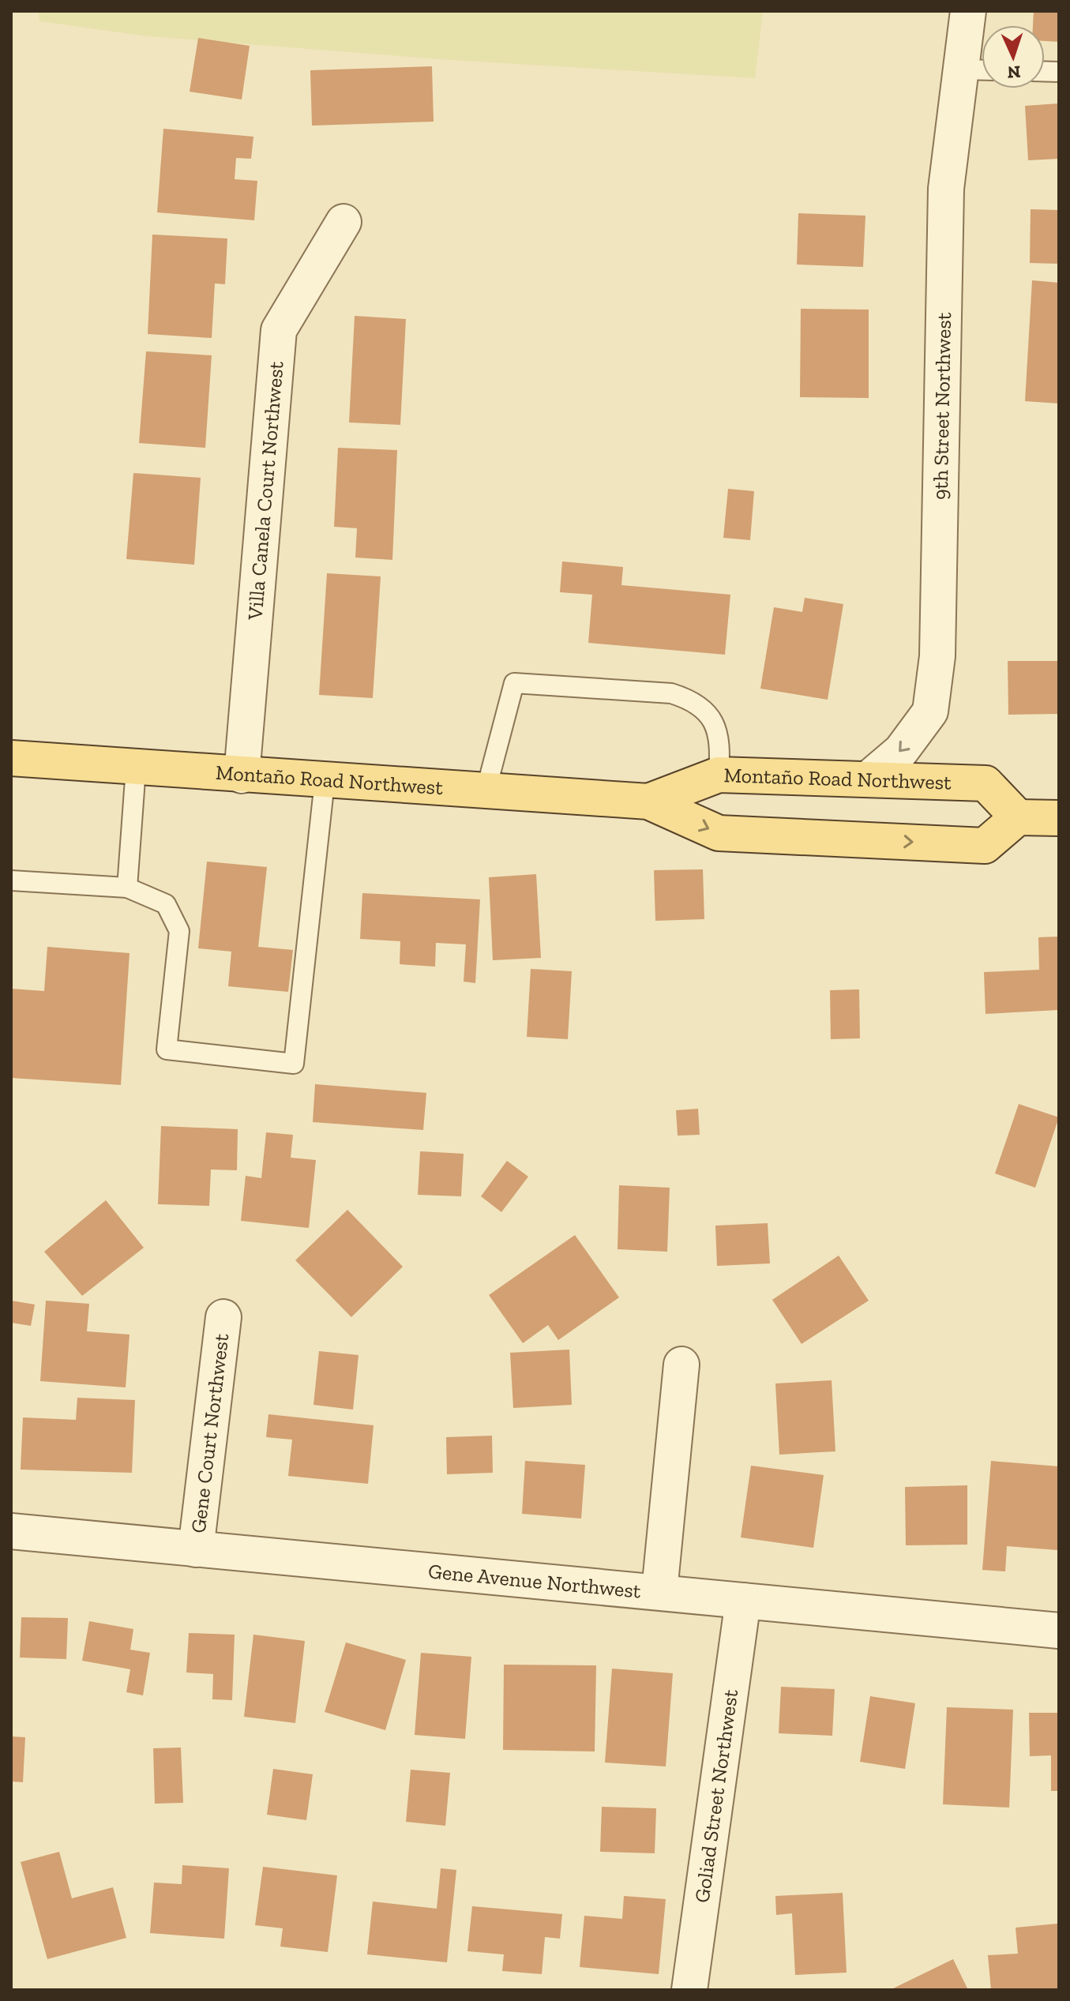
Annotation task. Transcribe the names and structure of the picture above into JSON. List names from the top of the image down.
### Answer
{
  "streets": {
    "main road": ["Montaño Road Northwest"],
    "street": [
      "9th Street Northwest",
      "Villa Canela Court Northwest",
      "Gene Court Northwest",
      "Gene Avenue Northwest",
      "Goliad Street Northwest"
    ]
  },
  "crossings": [
    ["9th Street Northwest", "Montaño Road Northwest"],
    ["Villa Canela Court Northwest", "Montaño Road Northwest"],
    ["Gene Court Northwest", "Gene Avenue Northwest"],
    ["Gene Avenue Northwest", "Goliad Street Northwest"]
  ],
  "one_way": ["9th Street Northwest"],
  "north": "bottom"
}
